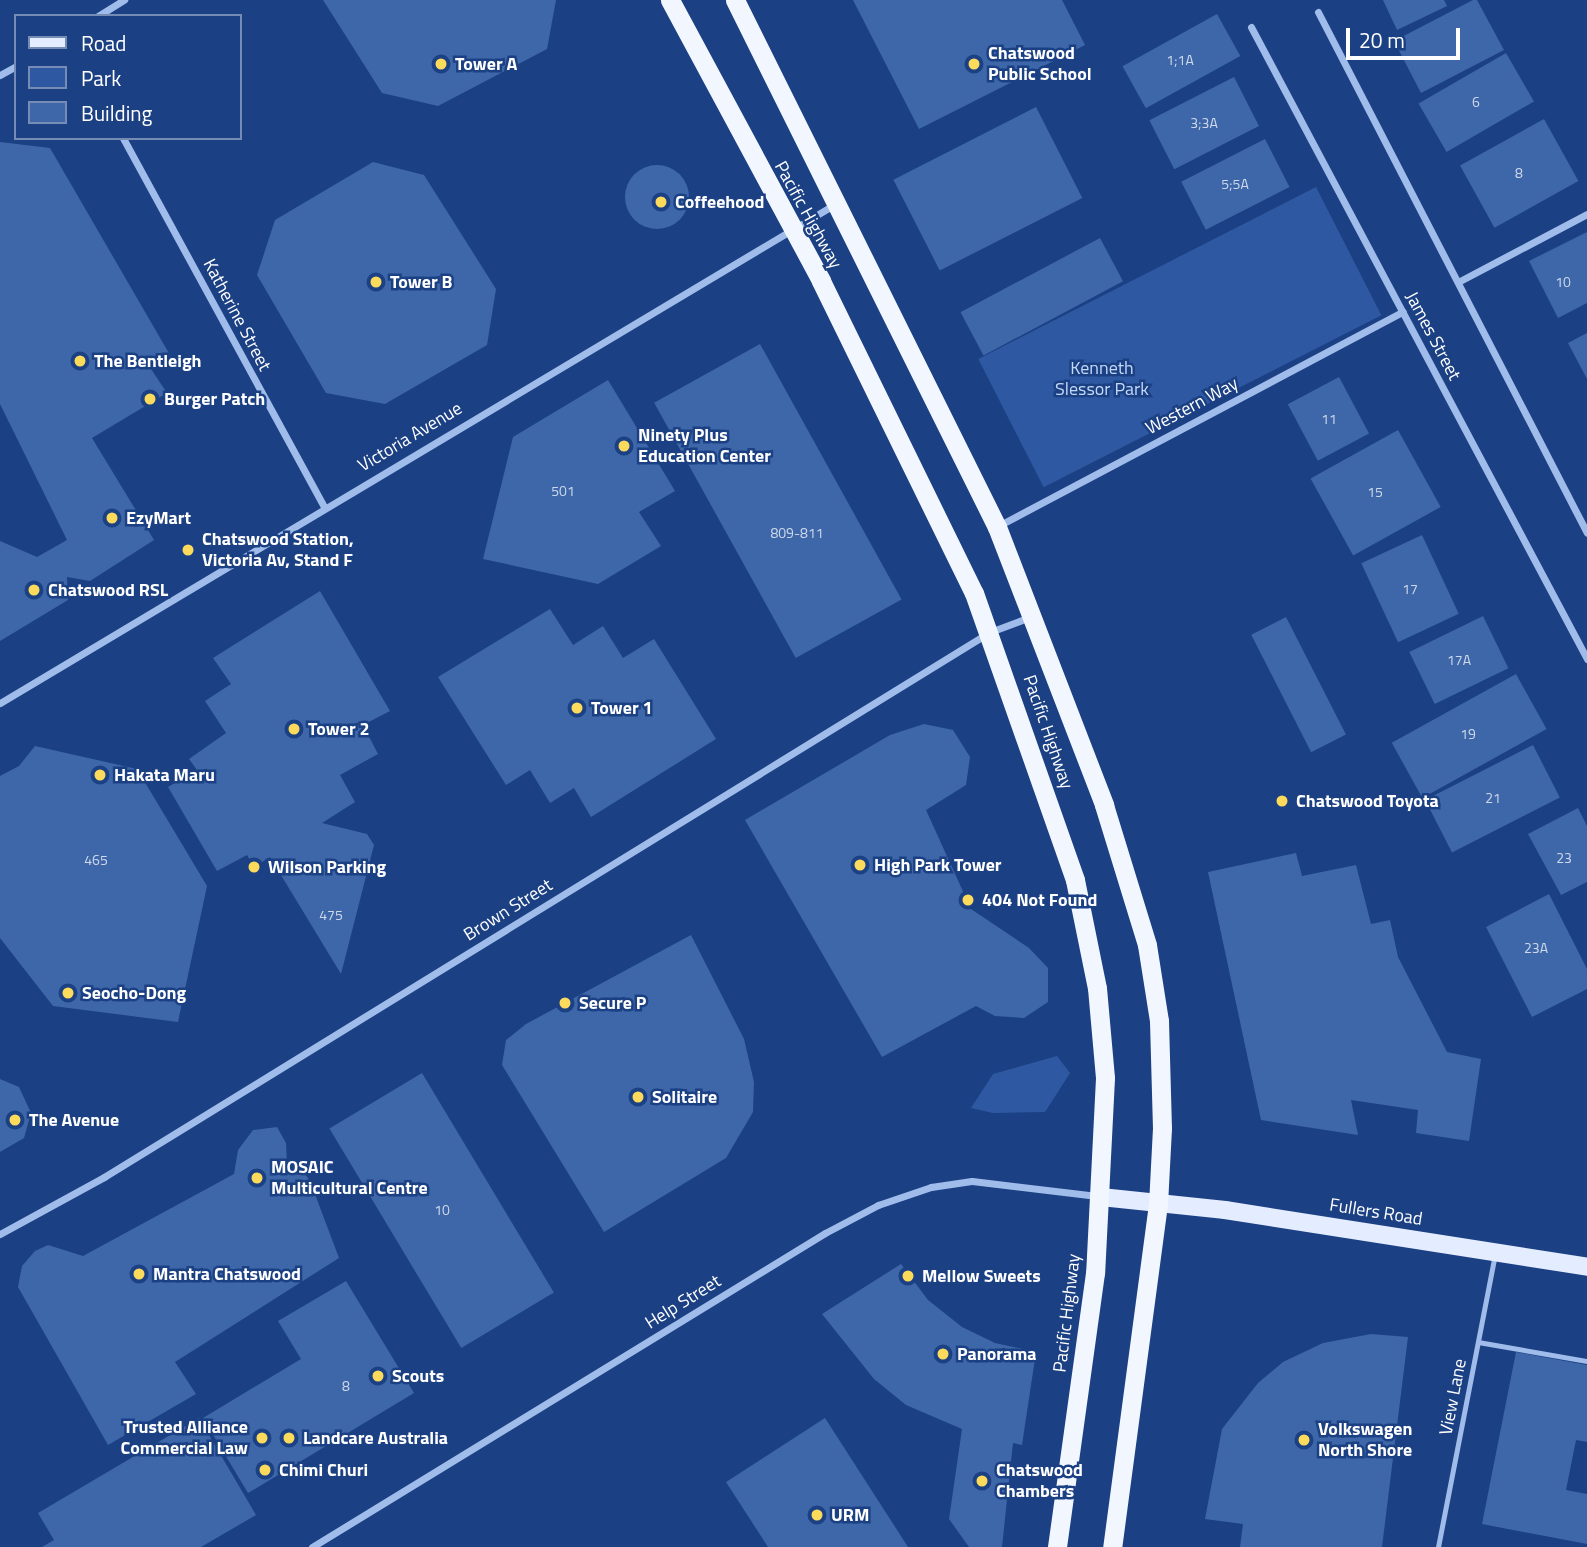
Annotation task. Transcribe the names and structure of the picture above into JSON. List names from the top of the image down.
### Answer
{
  "streets": {
    "highway": ["Pacific Highway"],
    "main road": ["Fullers Road"],
    "street": [
      "Katherine Street",
      "James Street",
      "Western Way",
      "Victoria Avenue",
      "Brown Street",
      "Help Street"
    ],
    "lane": ["View Lane"]
  },
  "crossings": [
    ["Pacific Highway", "Western Way"],
    ["Pacific Highway", "Victoria Avenue"],
    ["Pacific Highway", "Brown Street"],
    ["Pacific Highway", "Fullers Road"],
    ["Pacific Highway", "Help Street"],
    ["Katherine Street", "Victoria Avenue"],
    ["James Street", "Western Way"],
    ["Fullers Road", "Help Street"],
    ["Fullers Road", "View Lane"]
  ],
  "parks": ["Kenneth Slessor Park"],
  "places": [
    "Tower A",
    "Chatswood Public School",
    "Coffeehood",
    "Tower B",
    "The Bentleigh",
    "Burger Patch",
    "Ninety Plus Education Center",
    "EzyMart",
    "Chatswood Station, Victoria Av, Stand F",
    "Chatswood RSL",
    "Tower 1",
    "Tower 2",
    "Hakata Maru",
    "Chatswood Toyota",
    "High Park Tower",
    "Wilson Parking",
    "404 Not Found",
    "Seocho-Dong",
    "Secure P",
    "Solitaire",
    "The Avenue",
    "MOSAIC Multicultural Centre",
    "Mantra Chatswood",
    "Mellow Sweets",
    "Panorama",
    "Scouts",
    "Trusted Alliance Commercial Law",
    "Landcare Australia",
    "Volkswagen North Shore",
    "Chimi Churi",
    "Chatswood Chambers",
    "URM"
  ],
  "house_numbers": [
    "1;1A",
    "6",
    "3;3A",
    "8",
    "5;5A",
    "10",
    "11",
    "501",
    "15",
    "809-811",
    "17",
    "17A",
    "19",
    "21",
    "23",
    "465",
    "475",
    "23A",
    "10",
    "8"
  ],
  "legend": ["Road", "Park", "Building"],
  "scale_bar": "20 m"
}
